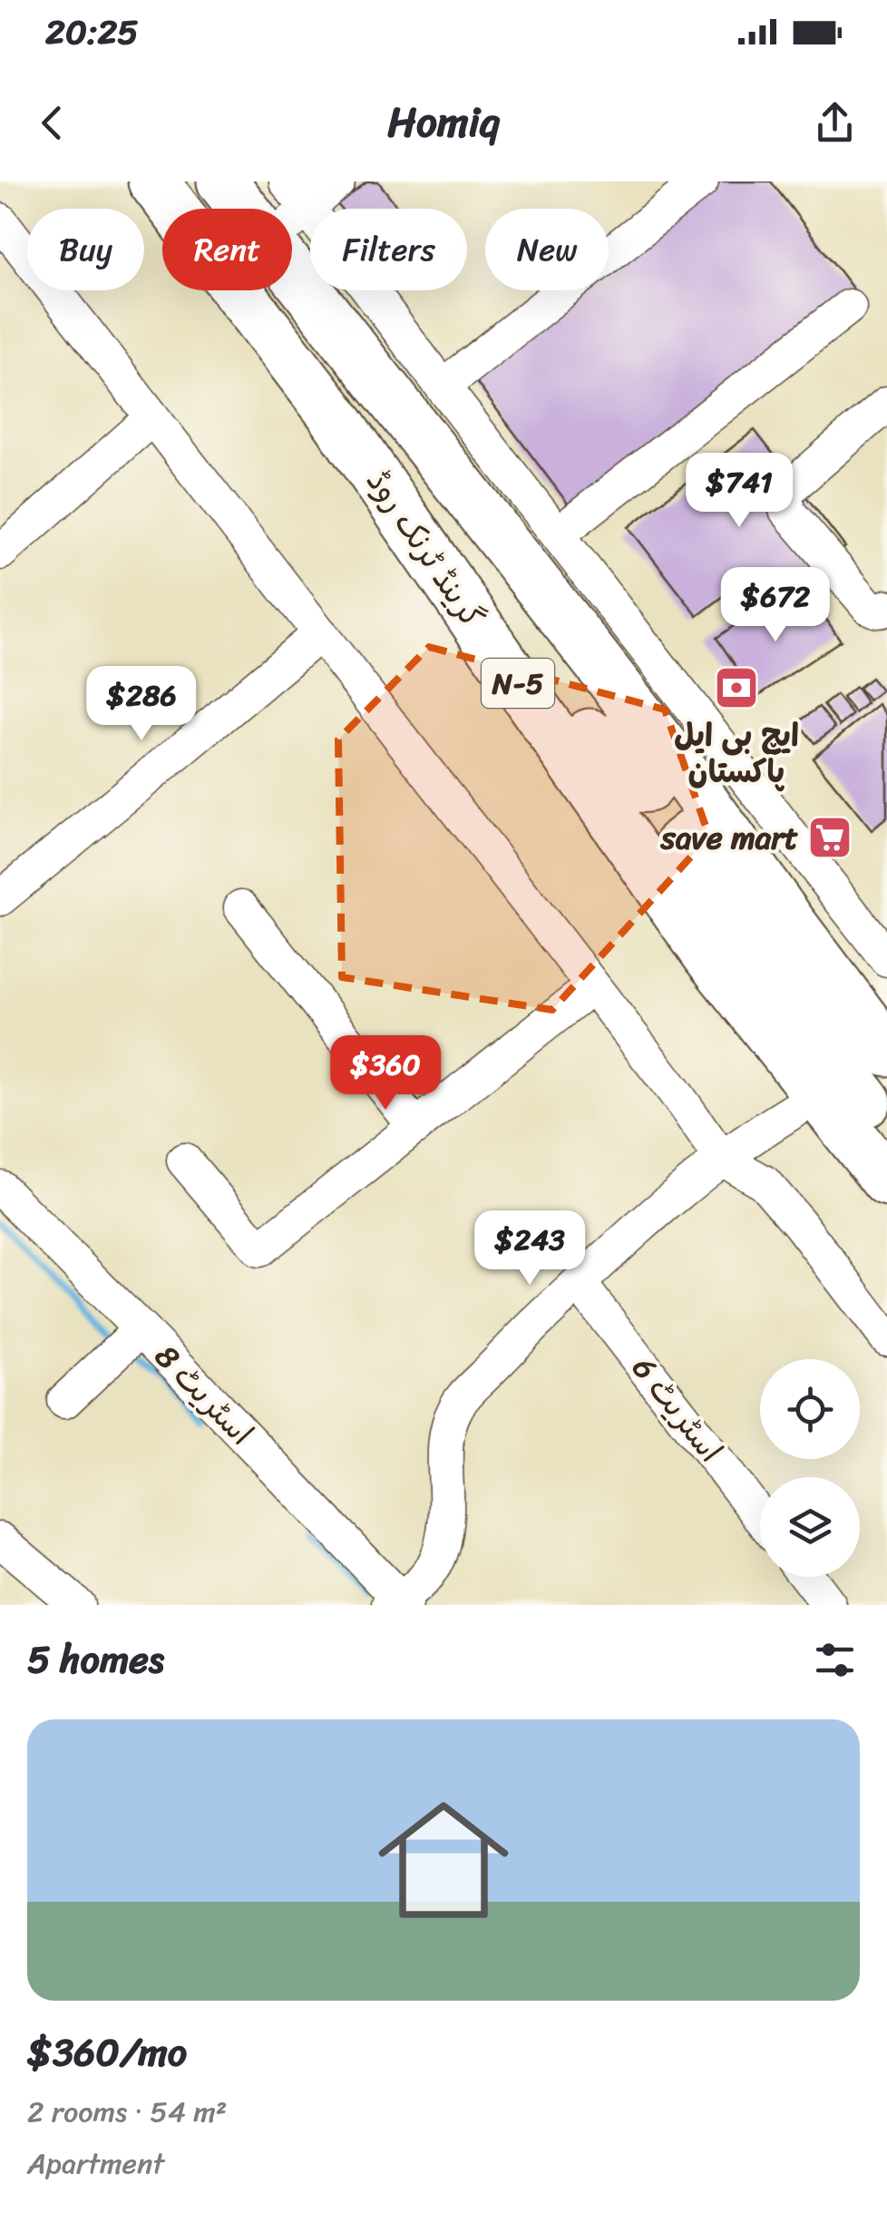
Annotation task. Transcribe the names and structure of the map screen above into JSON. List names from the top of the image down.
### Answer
{
  "streets": {
    "highway": ["گرینڈ ٹرنک روڈ", "N-5"],
    "street": ["اسٹریٹ 8", "اسٹریٹ 6"]
  },
  "places": {
    "bank": ["ایچ بی ایل پاکستان"],
    "supermarket": ["save mart"]
  },
  "page": {
    "status": "20:25",
    "header": "Homiq",
    "chip": [
      "Buy",
      "Rent",
      "Filters",
      "New"
    ],
    "price": [
      "$741",
      "$672",
      "$286",
      "$360",
      "$243"
    ],
    "heading": "5 homes",
    "list": [
      {
        "name": "$360/mo",
        "note": "2 rooms · 54 m² · Apartment"
      }
    ]
  }
}
